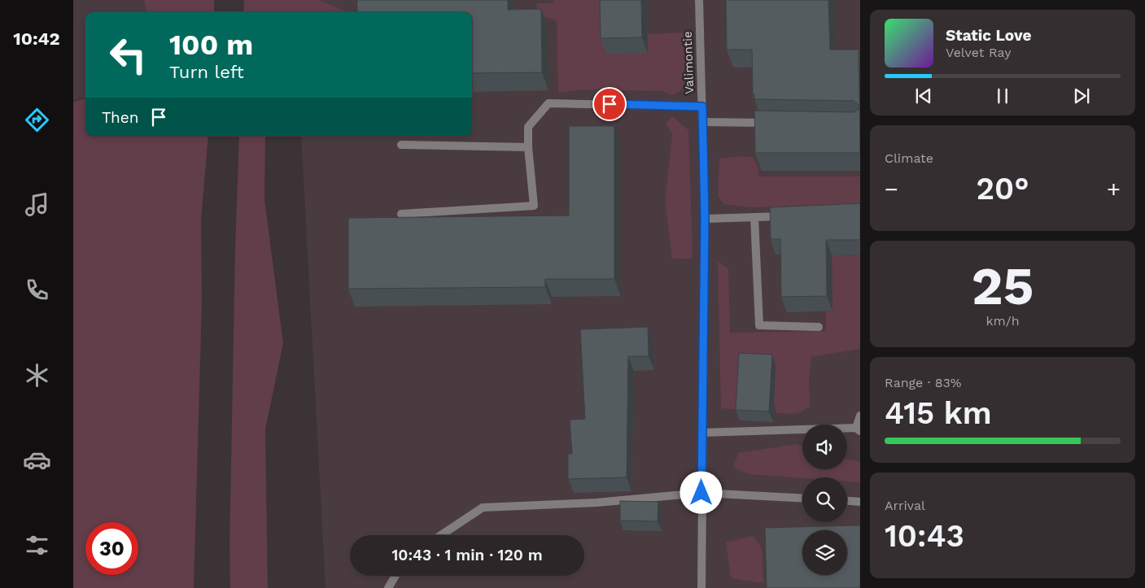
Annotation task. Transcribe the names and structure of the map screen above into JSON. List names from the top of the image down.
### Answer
{
  "streets": {
    "street": ["Valimontie"]
  },
  "page": {
    "tabs": "10:42",
    "turn": ["100 m", "Turn left"],
    "song": ["Static Love", "Velvet Ray"],
    "then": "Then",
    "tile": [
      "Climate",
      ["25", "km/h"],
      ["Range · 83%", "415 km"],
      ["Arrival", "10:43"]
    ],
    "heat": ["−", "20°", "+"],
    "limit": "30",
    "trip": "10:43 · 1 min · 120 m"
  }
}
